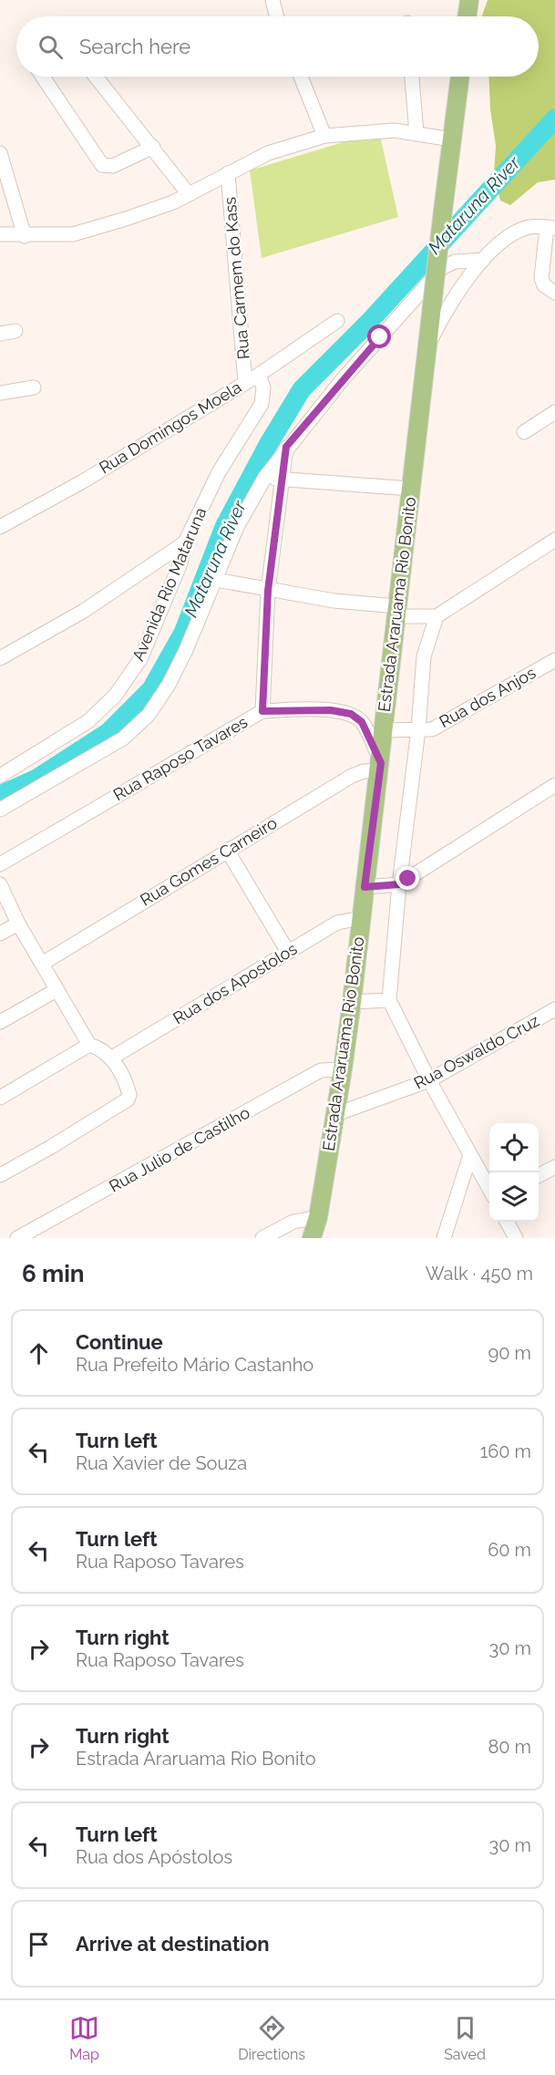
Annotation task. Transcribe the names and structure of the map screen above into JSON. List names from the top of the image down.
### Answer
{
  "streets": {
    "main road": ["Estrada Araruama Rio Bonito"],
    "street": [
      "Rua Carmem do Kass",
      "Rua Domingos Moela",
      "Avenida Rio Mataruna",
      "Rua dos Anjos",
      "Rua Raposo Tavares",
      "Rua Gomes Carneiro",
      "Rua dos Apostolos",
      "Rua Oswaldo Cruz",
      "Rua Julio de Castilho"
    ]
  },
  "crossings": [
    ["Rua Carmem do Kass", "Rua Domingos Moela"],
    ["Rua Domingos Moela", "Avenida Rio Mataruna"],
    ["Estrada Araruama Rio Bonito", "Rua dos Anjos"],
    ["Estrada Araruama Rio Bonito", "Rua Raposo Tavares"],
    ["Estrada Araruama Rio Bonito", "Rua Gomes Carneiro"],
    ["Estrada Araruama Rio Bonito", "Rua dos Apostolos"],
    ["Estrada Araruama Rio Bonito", "Rua Oswaldo Cruz"],
    ["Estrada Araruama Rio Bonito", "Rua Julio de Castilho"],
    ["Rua Raposo Tavares", "Rua Gomes Carneiro"]
  ],
  "water": ["Mataruna River"],
  "page": {
    "search": "Search here",
    "heading": ["6 min", "Walk · 450 m"],
    "list": [
      ["Continue", "Rua Prefeito Mário Castanho", "90 m"],
      ["Turn left", "Rua Xavier de Souza", "160 m"],
      ["Turn left", "Rua Raposo Tavares", "60 m"],
      ["Turn right", "Rua Raposo Tavares", "30 m"],
      ["Turn right", "Estrada Araruama Rio Bonito", "80 m"],
      ["Turn left", "Rua dos Apóstolos", "30 m"],
      "Arrive at destination"
    ],
    "nav": ["Map", "Directions", "Saved"]
  }
}
